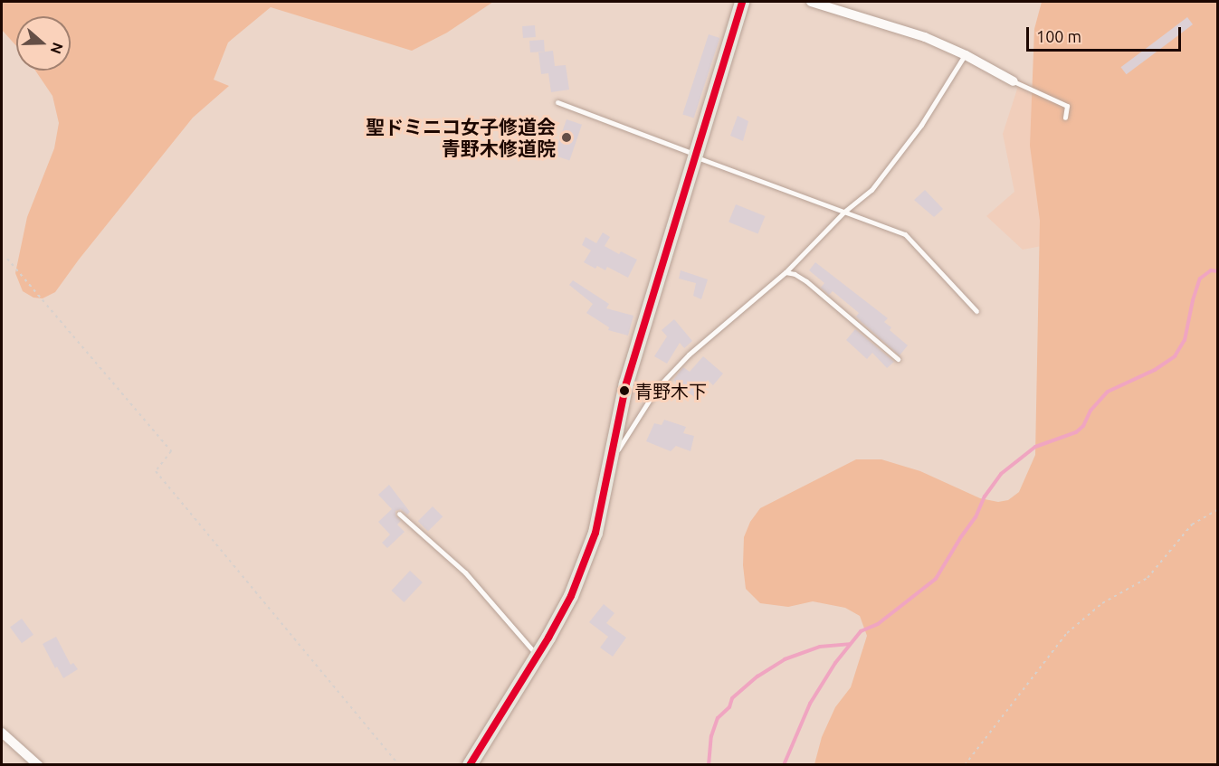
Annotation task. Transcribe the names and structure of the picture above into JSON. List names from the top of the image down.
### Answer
{
  "places": ["聖ドミニコ女子修道会 青野木修道院", "青野木下"],
  "scale_bar": "100 m",
  "north": "right"
}
